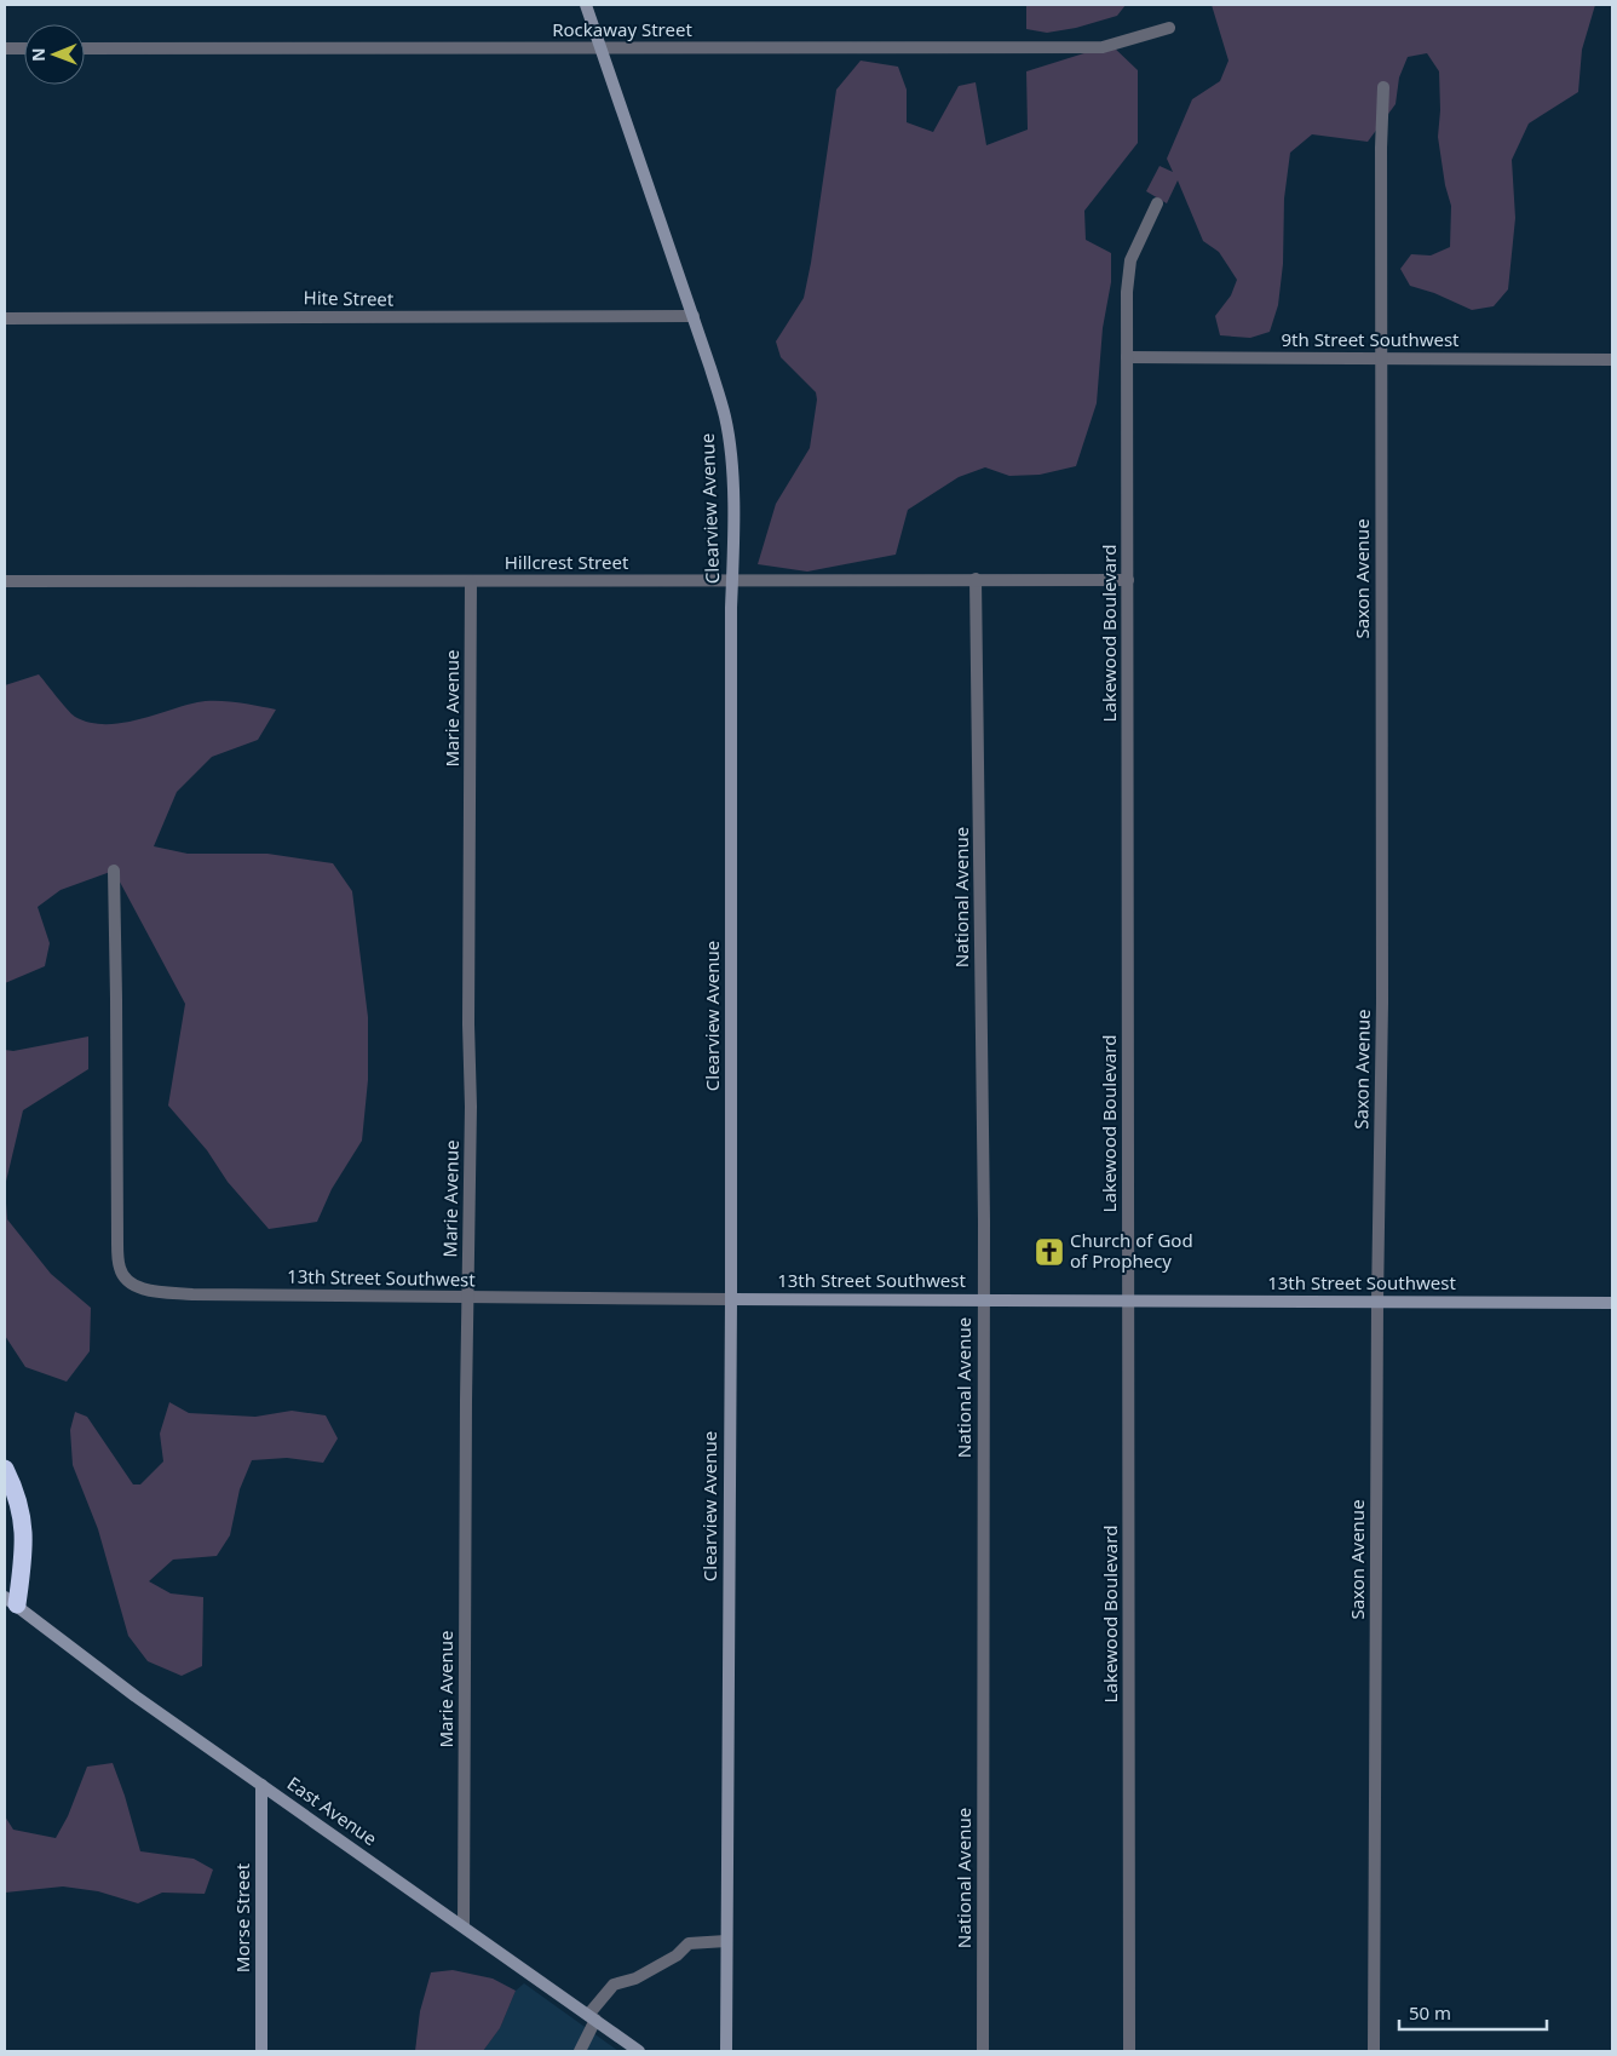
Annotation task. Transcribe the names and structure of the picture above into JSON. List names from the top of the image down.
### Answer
{
  "streets": {
    "street": [
      "Rockaway Street",
      "Hite Street",
      "9th Street Southwest",
      "Clearview Avenue",
      "Hillcrest Street",
      "Saxon Avenue",
      "Lakewood Boulevard",
      "Marie Avenue",
      "National Avenue",
      "13th Street Southwest",
      "East Avenue",
      "Morse Street"
    ]
  },
  "crossings": [
    ["Rockaway Street", "Clearview Avenue"],
    ["Hite Street", "Clearview Avenue"],
    ["9th Street Southwest", "Saxon Avenue"],
    ["9th Street Southwest", "Lakewood Boulevard"],
    ["Clearview Avenue", "Hillcrest Street"],
    ["Clearview Avenue", "13th Street Southwest"],
    ["Hillcrest Street", "Lakewood Boulevard"],
    ["Hillcrest Street", "Marie Avenue"],
    ["Hillcrest Street", "National Avenue"],
    ["Saxon Avenue", "13th Street Southwest"],
    ["Lakewood Boulevard", "13th Street Southwest"],
    ["Marie Avenue", "13th Street Southwest"],
    ["Marie Avenue", "East Avenue"],
    ["National Avenue", "13th Street Southwest"],
    ["East Avenue", "Morse Street"]
  ],
  "places": {
    "church": ["Church of God of Prophecy"]
  },
  "scale_bar": "50 m",
  "north": "left"
}
